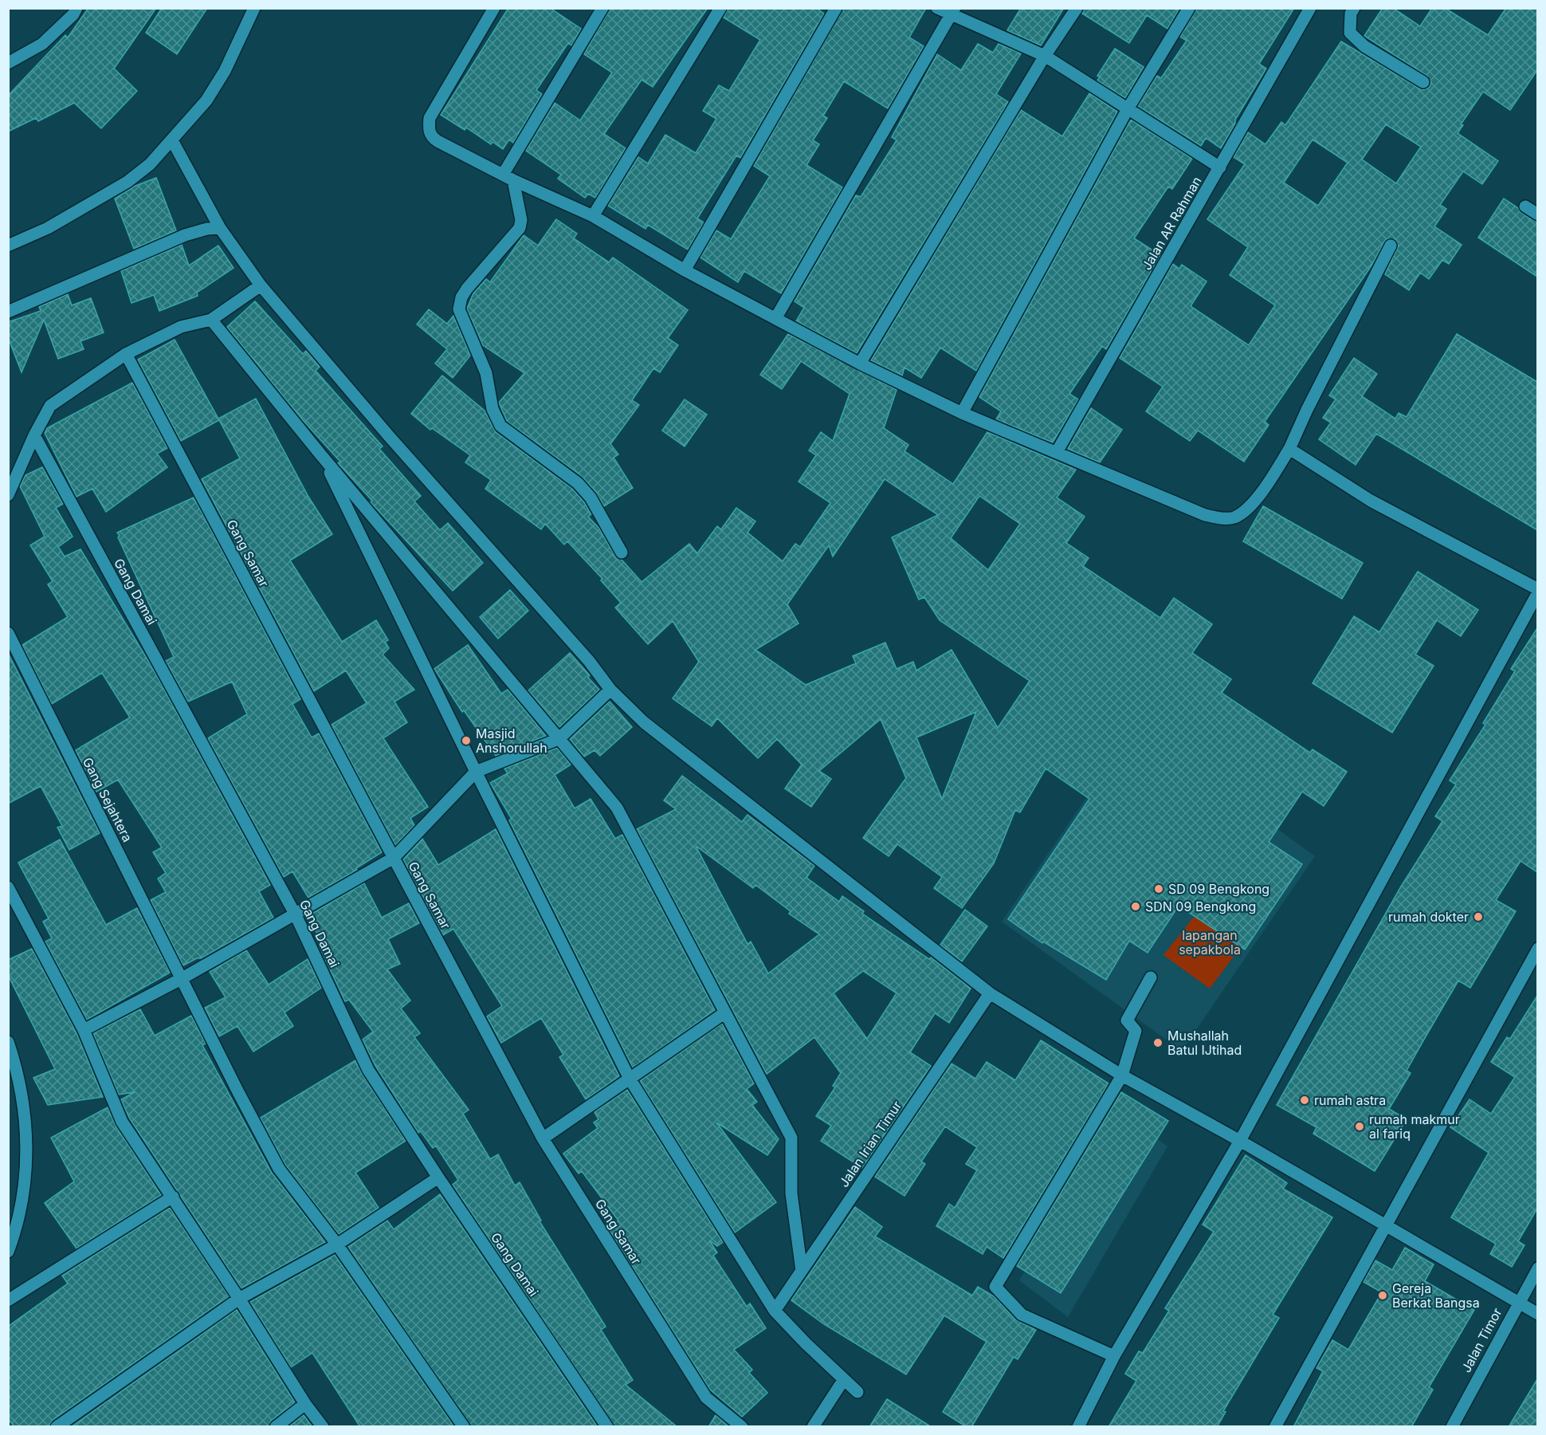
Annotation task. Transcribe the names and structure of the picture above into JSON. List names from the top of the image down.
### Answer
{
  "streets": {
    "street": [
      "Jalan AR Rahman",
      "Gang Samar",
      "Gang Damai",
      "Gang Sejahtera",
      "Jalan Irian Timur",
      "Jalan Timor"
    ]
  },
  "parks": ["lapangan sepakbola"],
  "places": [
    "Masjid Anshorullah",
    "SD 09 Bengkong",
    "SDN 09 Bengkong",
    "rumah dokter",
    "Mushallah Batul IJtihad",
    "rumah astra",
    "rumah makmur al fariq",
    "Gereja Berkat Bangsa"
  ]
}
